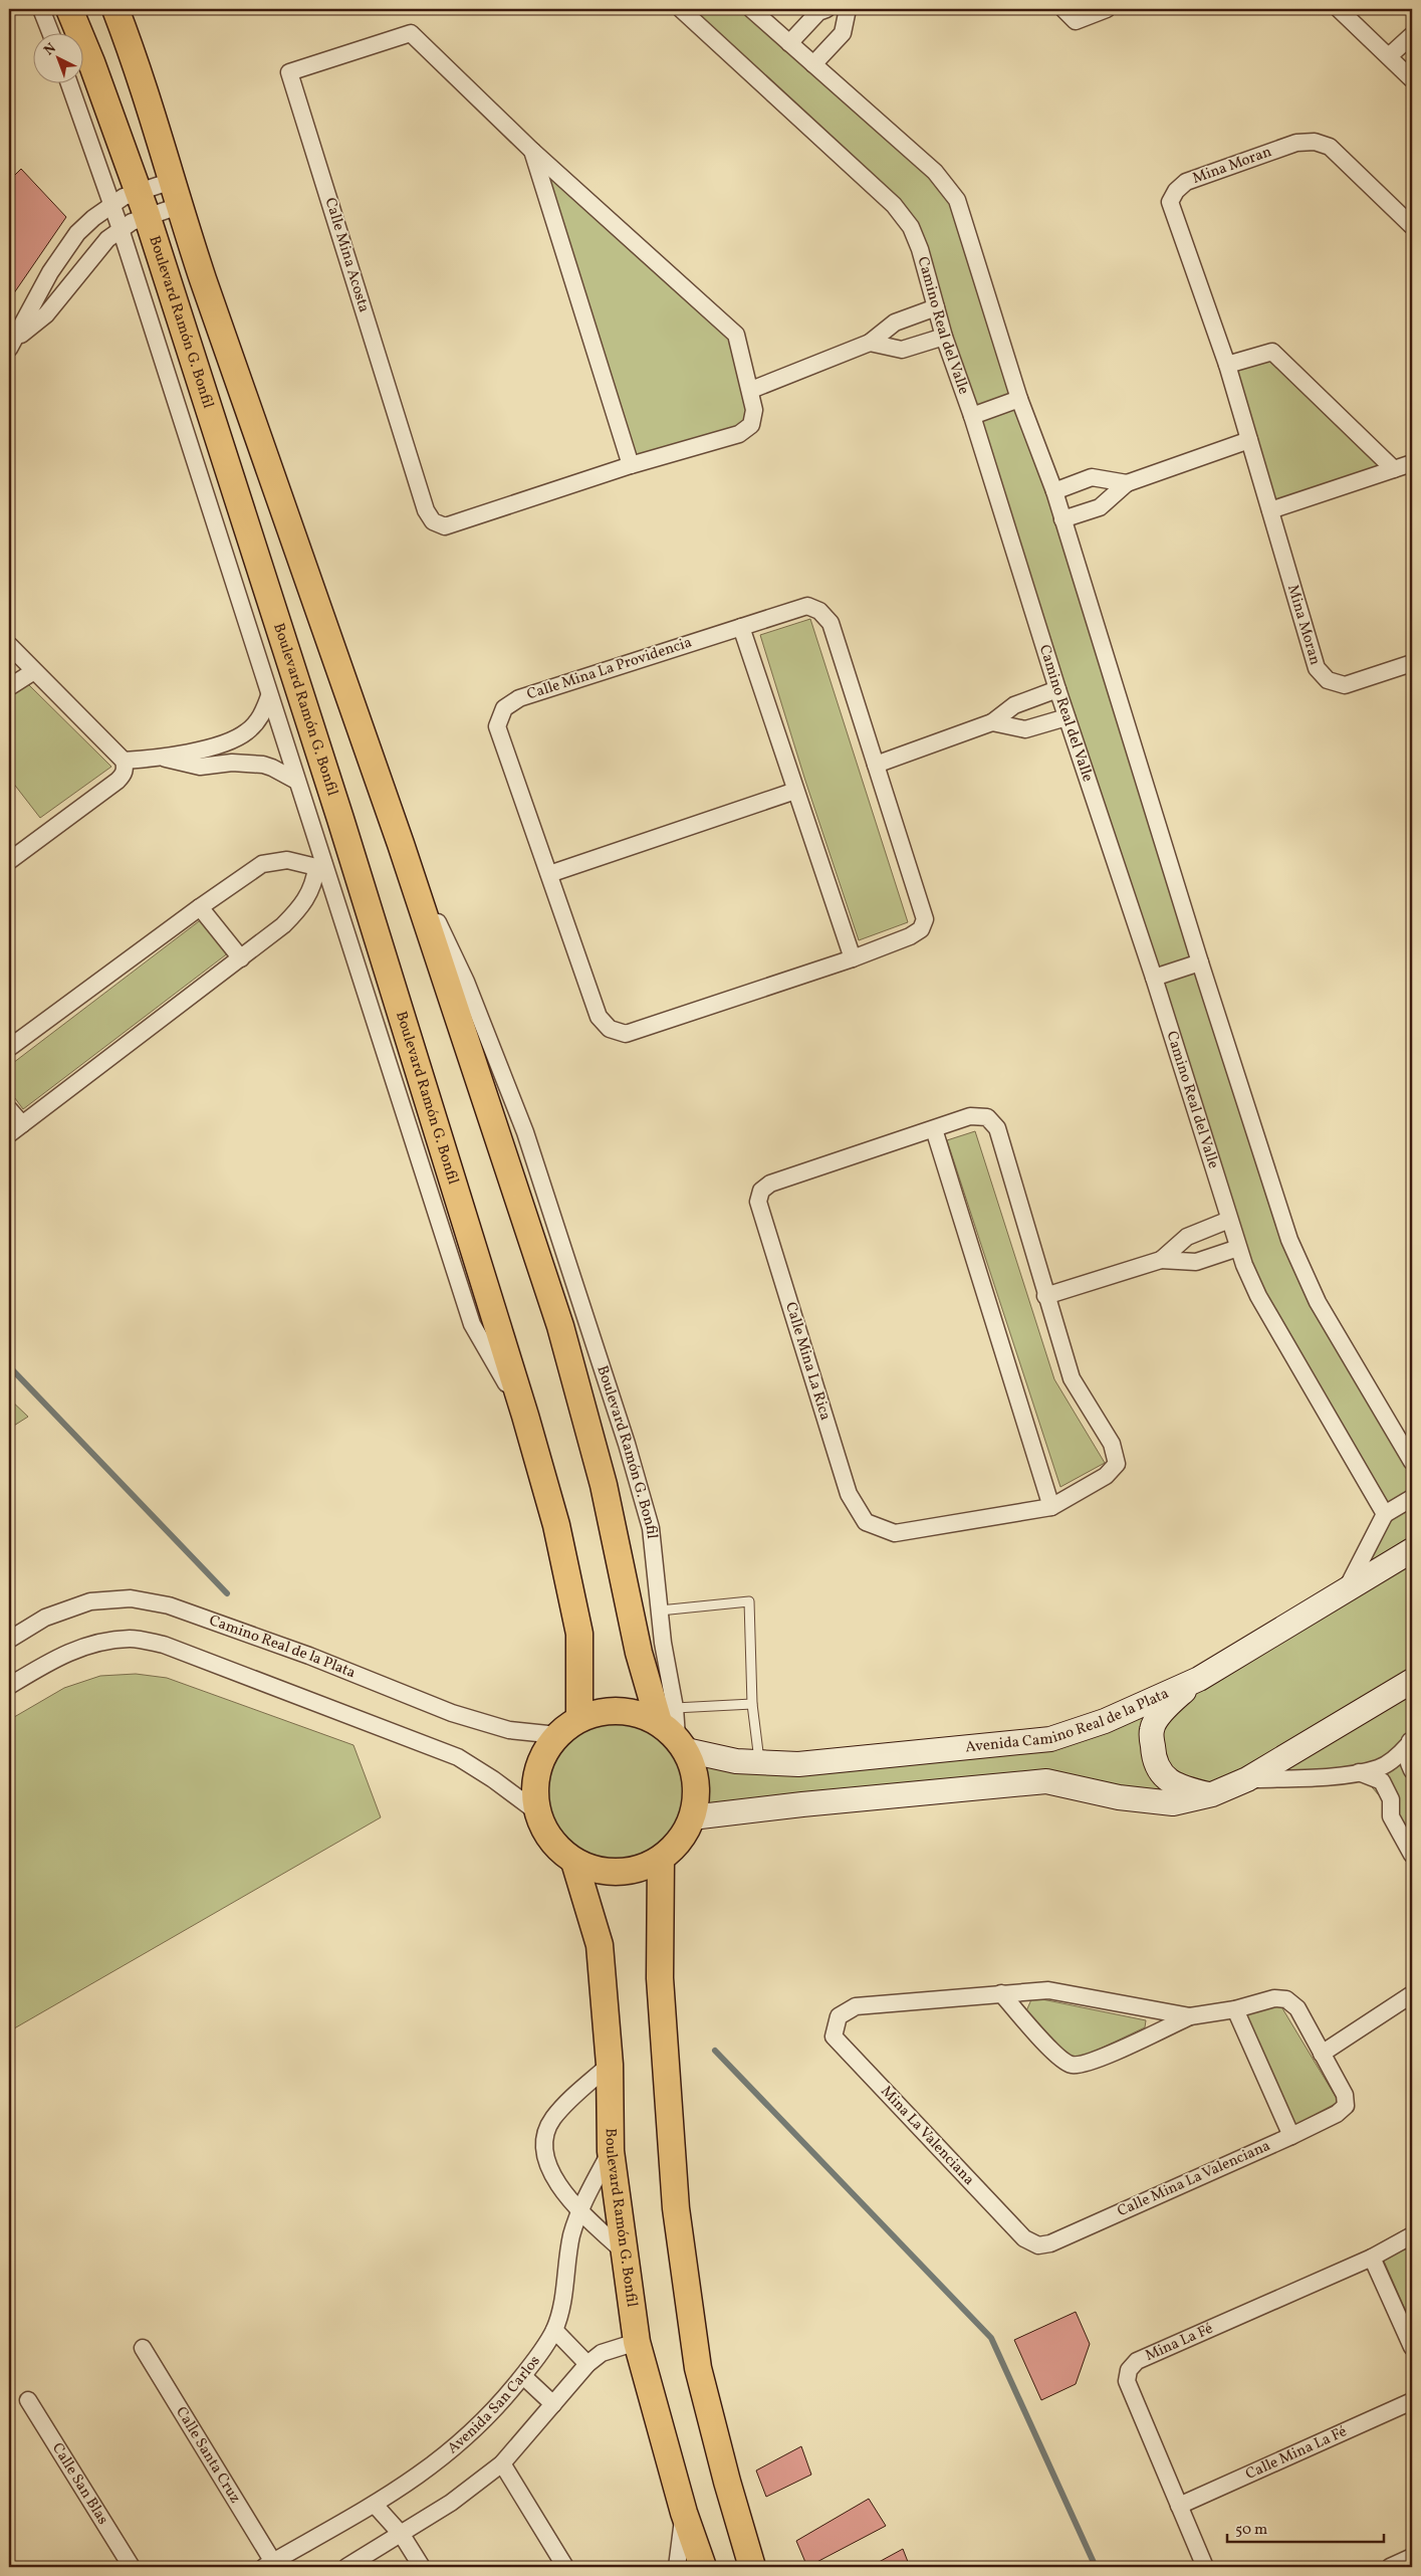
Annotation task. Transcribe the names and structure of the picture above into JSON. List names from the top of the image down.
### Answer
{
  "streets": {
    "main road": ["Boulevard Ramón G. Bonfil", "Avenida Camino Real de la Plata"],
    "street": [
      "Mina Moran",
      "Calle Mina Acosta",
      "Camino Real del Valle",
      "Calle Mina La Providencia",
      "Calle Mina La Rica",
      "Camino Real de la Plata",
      "Mina La Valenciana",
      "Calle Mina La Valenciana",
      "Mina La Fé",
      "Avenida San Carlos",
      "Calle Mina La Fé",
      "Calle Santa Cruz",
      "Calle San Blas"
    ]
  },
  "crossings": [
    ["Boulevard Ramón G. Bonfil", "Camino Real de la Plata"],
    ["Boulevard Ramón G. Bonfil", "Avenida Camino Real de la Plata"],
    ["Boulevard Ramón G. Bonfil", "Avenida San Carlos"],
    ["Camino Real de la Plata", "Avenida Camino Real de la Plata"],
    ["Mina La Valenciana", "Calle Mina La Valenciana"],
    ["Mina La Fé", "Calle Mina La Fé"],
    ["Avenida San Carlos", "Calle Santa Cruz"]
  ],
  "scale_bar": "50 m",
  "north": "top left"
}
